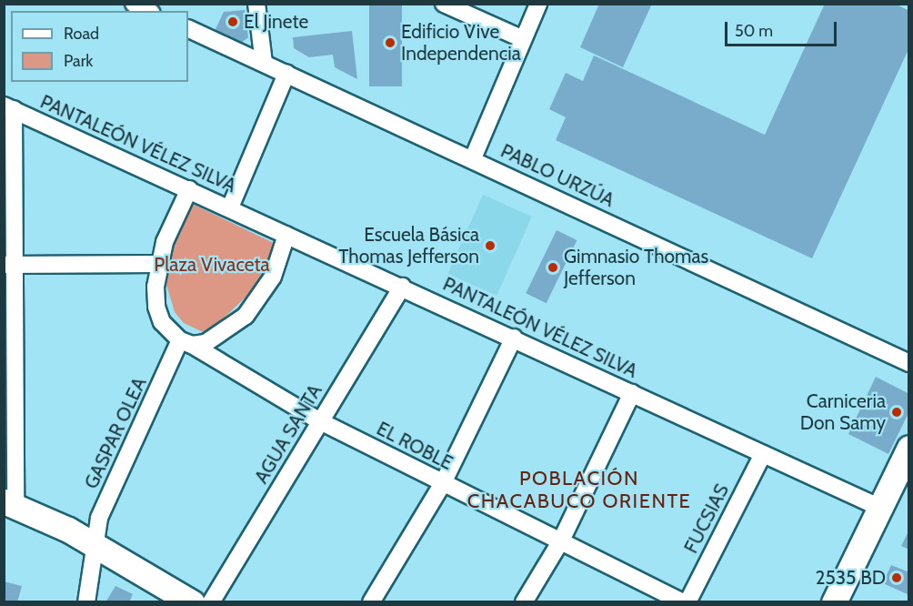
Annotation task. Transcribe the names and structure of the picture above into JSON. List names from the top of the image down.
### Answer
{
  "streets": {
    "street": [
      "PANTALEÓN VÉLEZ SILVA",
      "PABLO URZÚA",
      "GASPAR OLEA",
      "AGUA SANTA",
      "EL ROBLE",
      "FUCSIAS"
    ]
  },
  "crossings": [
    ["PANTALEÓN VÉLEZ SILVA", "GASPAR OLEA"],
    ["PANTALEÓN VÉLEZ SILVA", "AGUA SANTA"],
    ["PANTALEÓN VÉLEZ SILVA", "EL ROBLE"],
    ["PANTALEÓN VÉLEZ SILVA", "FUCSIAS"],
    ["GASPAR OLEA", "EL ROBLE"],
    ["AGUA SANTA", "EL ROBLE"],
    ["EL ROBLE", "FUCSIAS"]
  ],
  "districts": ["POBLACIÓN CHACABUCO ORIENTE"],
  "parks": ["Plaza Vivaceta"],
  "places": [
    "El Jinete",
    "Edificio Vive Independencia",
    "Escuela Básica Thomas Jefferson",
    "Gimnasio Thomas Jefferson",
    "Carniceria Don Samy",
    "2535 BD"
  ],
  "legend": ["Road", "Park"],
  "scale_bar": "50 m"
}
